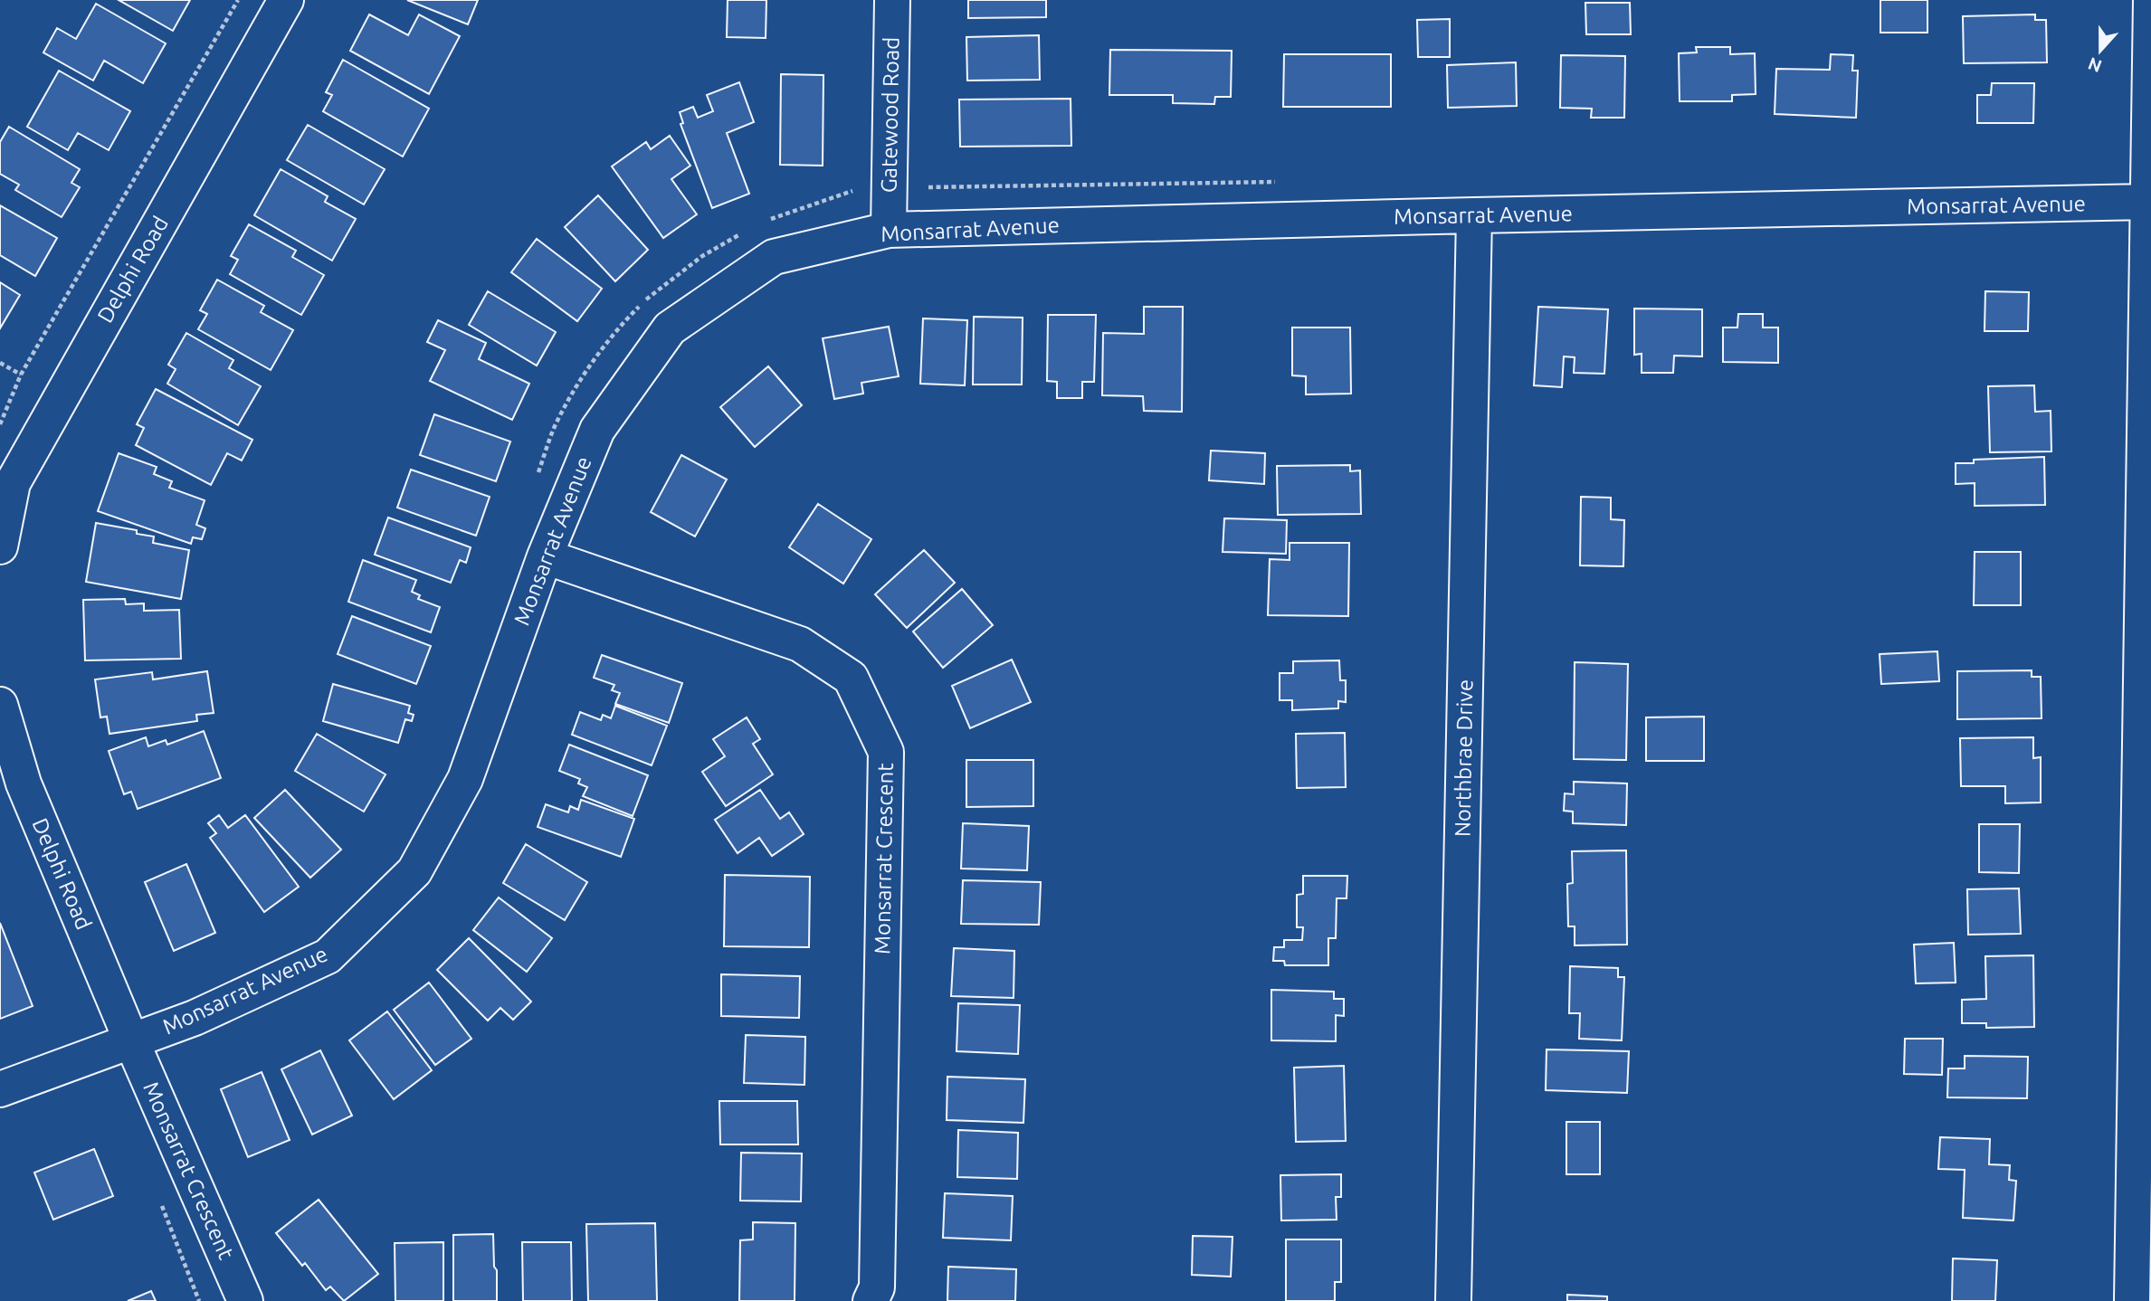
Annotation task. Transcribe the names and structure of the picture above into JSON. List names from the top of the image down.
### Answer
{
  "streets": {
    "street": [
      "Gatewood Road",
      "Monsarrat Avenue",
      "Delphi Road",
      "Northbrae Drive",
      "Monsarrat Crescent"
    ]
  },
  "crossings": [
    ["Gatewood Road", "Monsarrat Avenue"],
    ["Monsarrat Avenue", "Delphi Road"],
    ["Monsarrat Avenue", "Northbrae Drive"],
    ["Monsarrat Avenue", "Monsarrat Crescent"],
    ["Delphi Road", "Monsarrat Crescent"]
  ],
  "north": "bottom"
}
